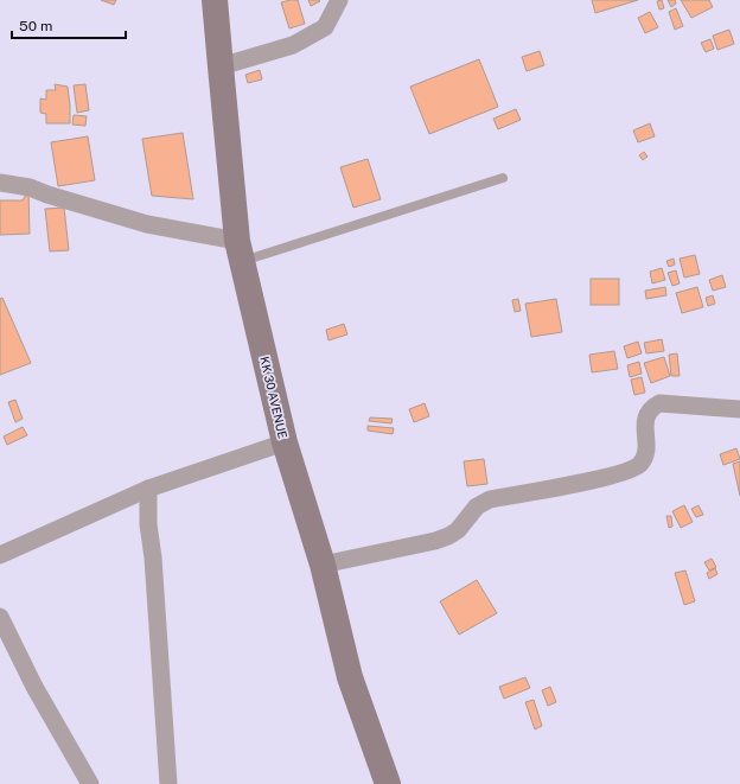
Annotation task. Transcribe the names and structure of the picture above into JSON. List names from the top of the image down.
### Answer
{
  "streets": {
    "main road": ["KK 30 AVENUE"]
  },
  "scale_bar": "50 m"
}
